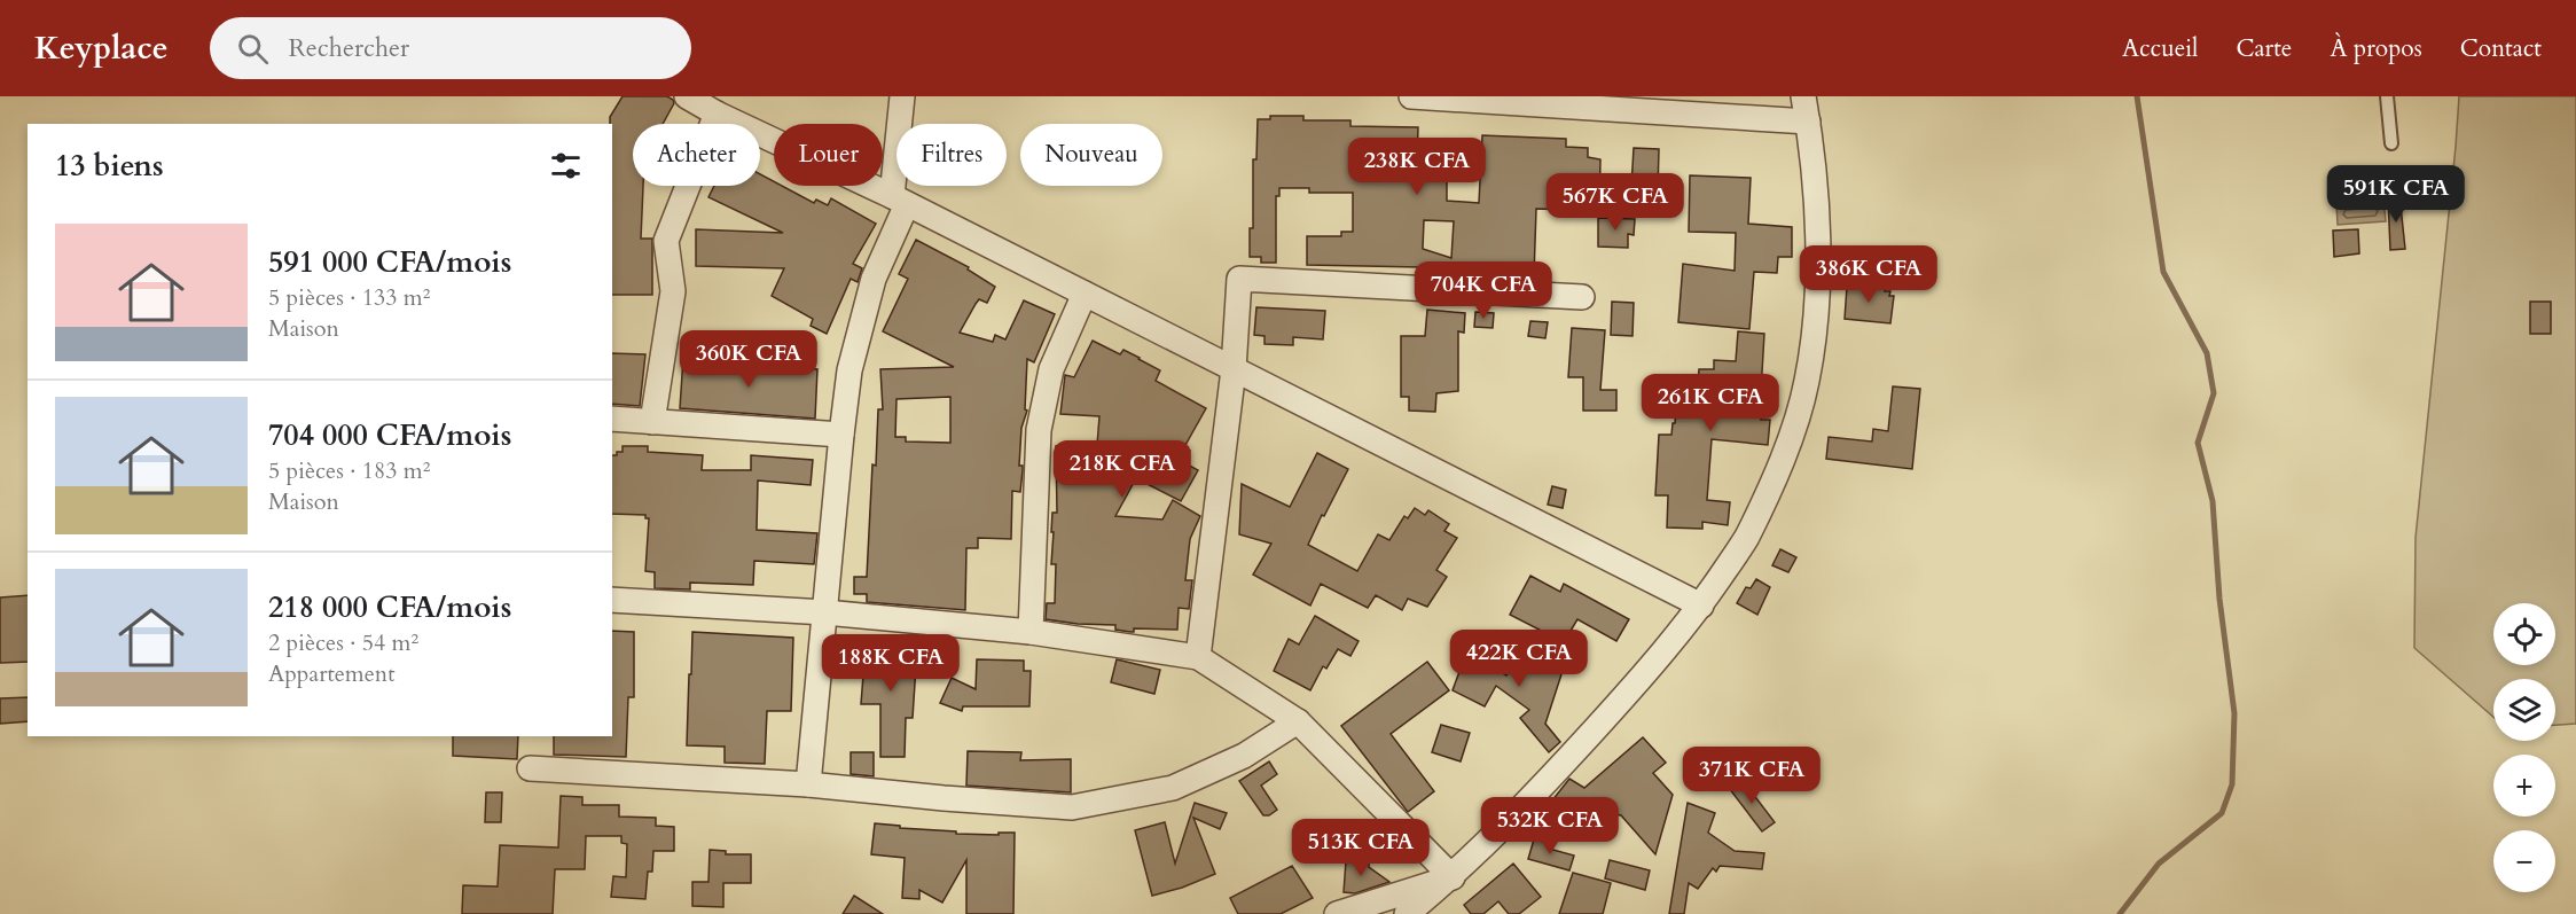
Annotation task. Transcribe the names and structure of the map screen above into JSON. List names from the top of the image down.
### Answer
{
  "page": {
    "header": "Keyplace",
    "search": "Rechercher",
    "nav": [
      "Accueil",
      "Carte",
      "À propos",
      "Contact"
    ],
    "chip": [
      "Acheter",
      "Louer",
      "Filtres",
      "Nouveau"
    ],
    "heading": "13 biens",
    "price": [
      "238K CFA",
      "591K CFA",
      "567K CFA",
      "386K CFA",
      "704K CFA",
      "360K CFA",
      "261K CFA",
      "218K CFA",
      "422K CFA",
      "188K CFA",
      "371K CFA",
      "532K CFA",
      "513K CFA"
    ],
    "list": [
      {
        "name": "591 000 CFA/mois",
        "note": "5 pièces · 133 m² · Maison"
      },
      {
        "name": "704 000 CFA/mois",
        "note": "5 pièces · 183 m² · Maison"
      },
      {
        "name": "218 000 CFA/mois",
        "note": "2 pièces · 54 m² · Appartement"
      }
    ],
    "map_buttons": ["+", "−"]
  }
}
